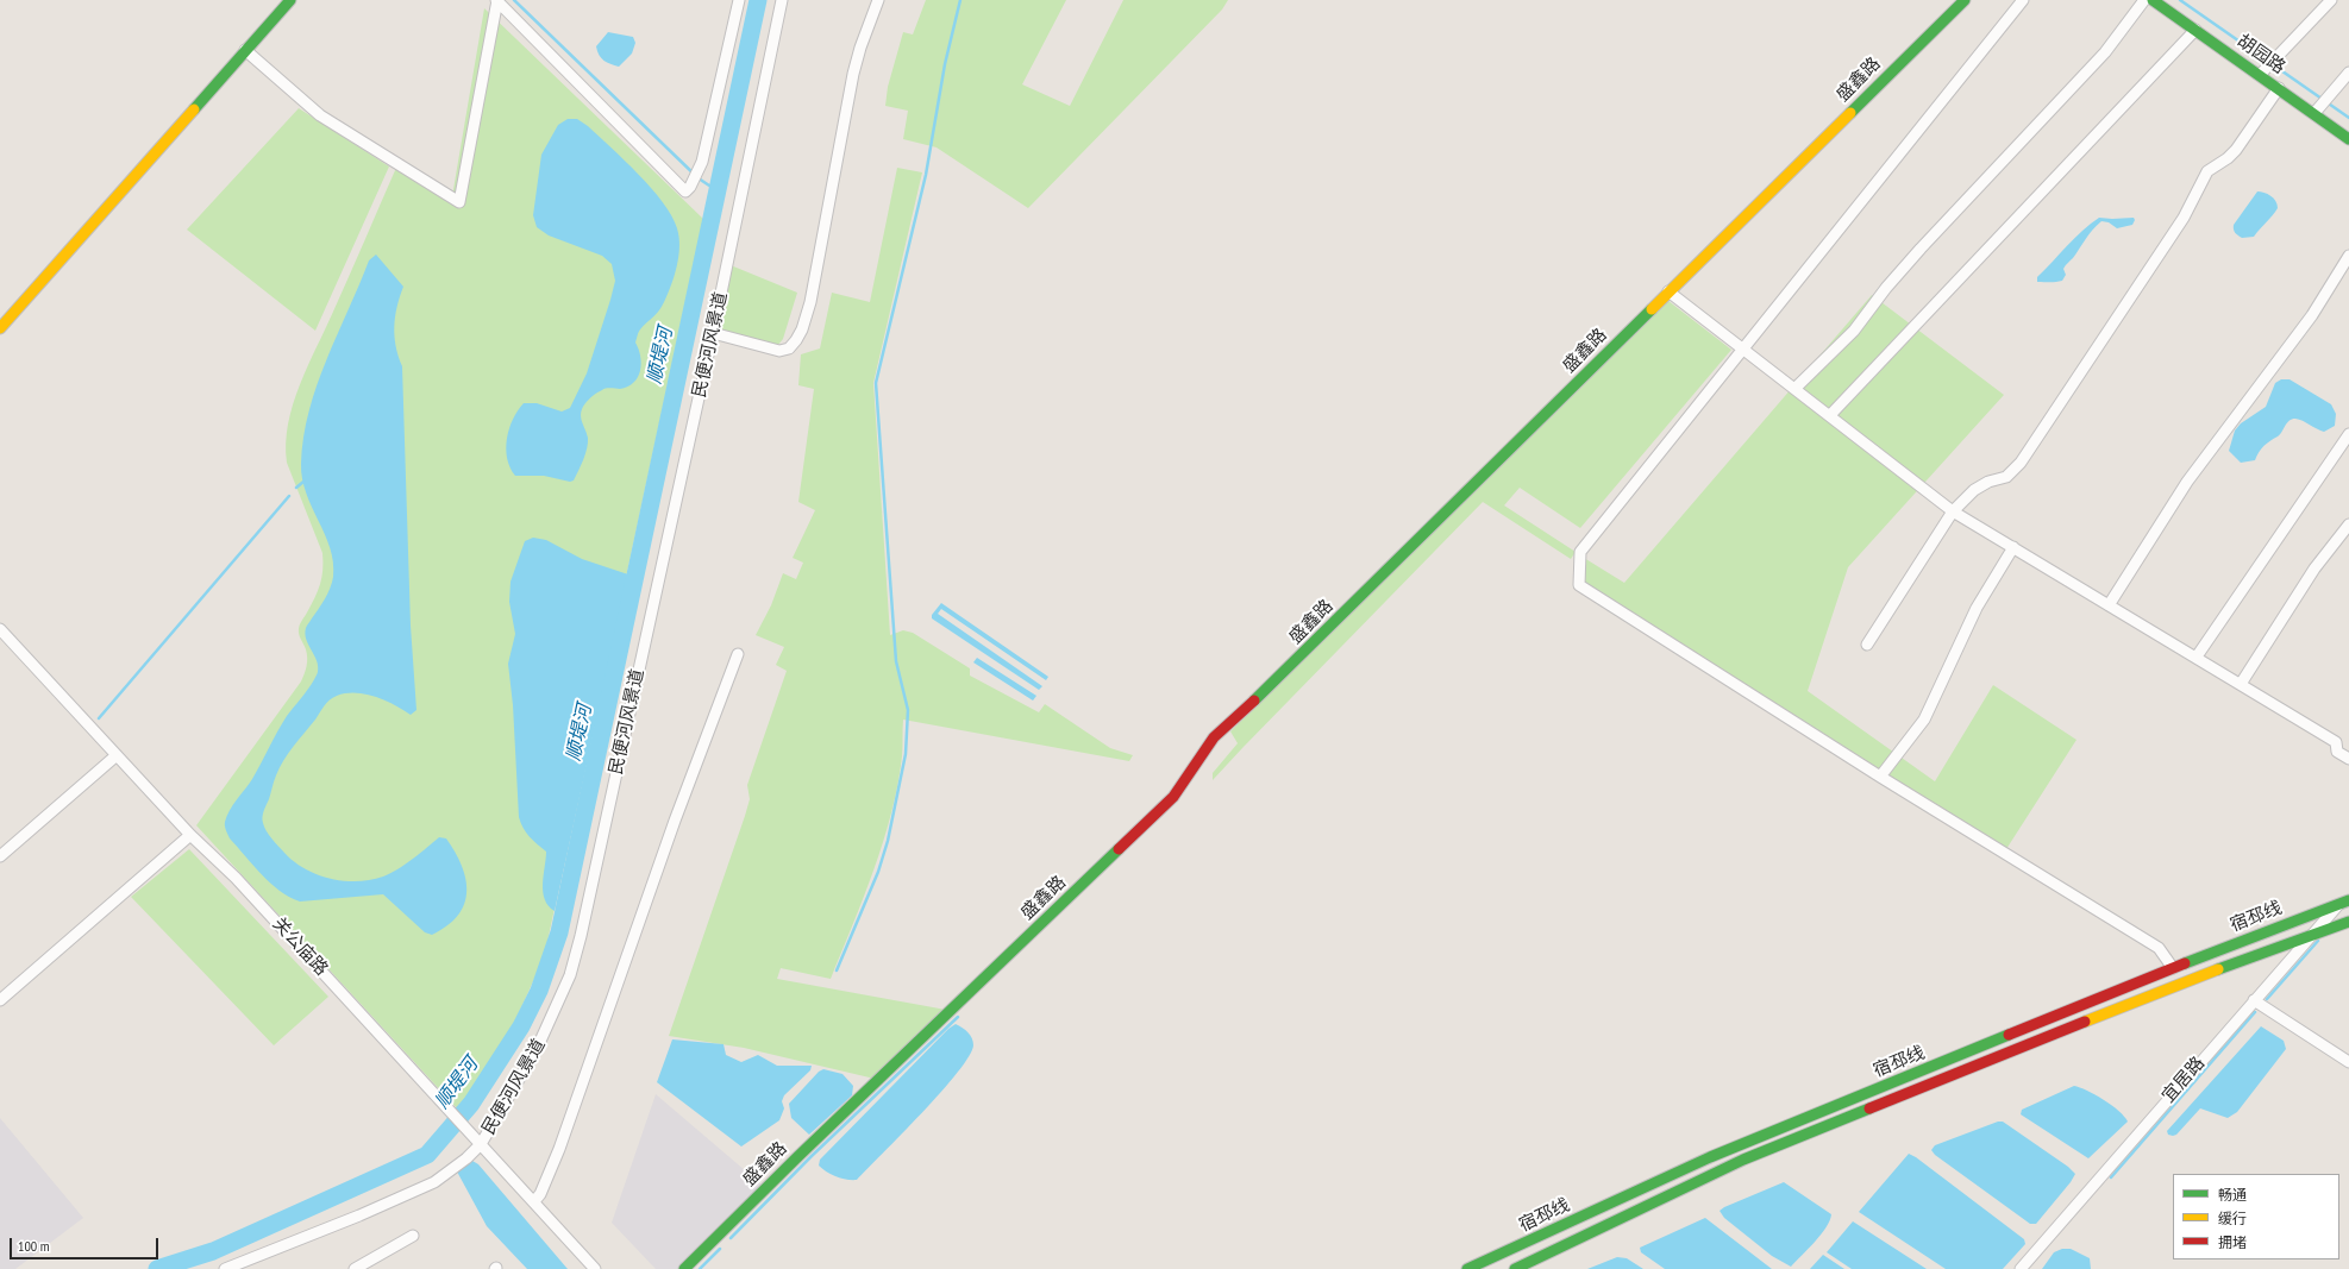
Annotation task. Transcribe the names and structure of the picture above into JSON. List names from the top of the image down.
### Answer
{
  "streets": {
    "street": [
      "胡园路",
      "盛鑫路",
      "民便河风景道",
      "宿邳线",
      "关公庙路",
      "宜居路"
    ]
  },
  "crossings": [
    ["民便河风景道", "关公庙路"],
    ["宿邳线", "宜居路"]
  ],
  "water": ["顺堤河"],
  "legend": ["畅通", "缓行", "拥堵"],
  "scale_bar": "100 m"
}
